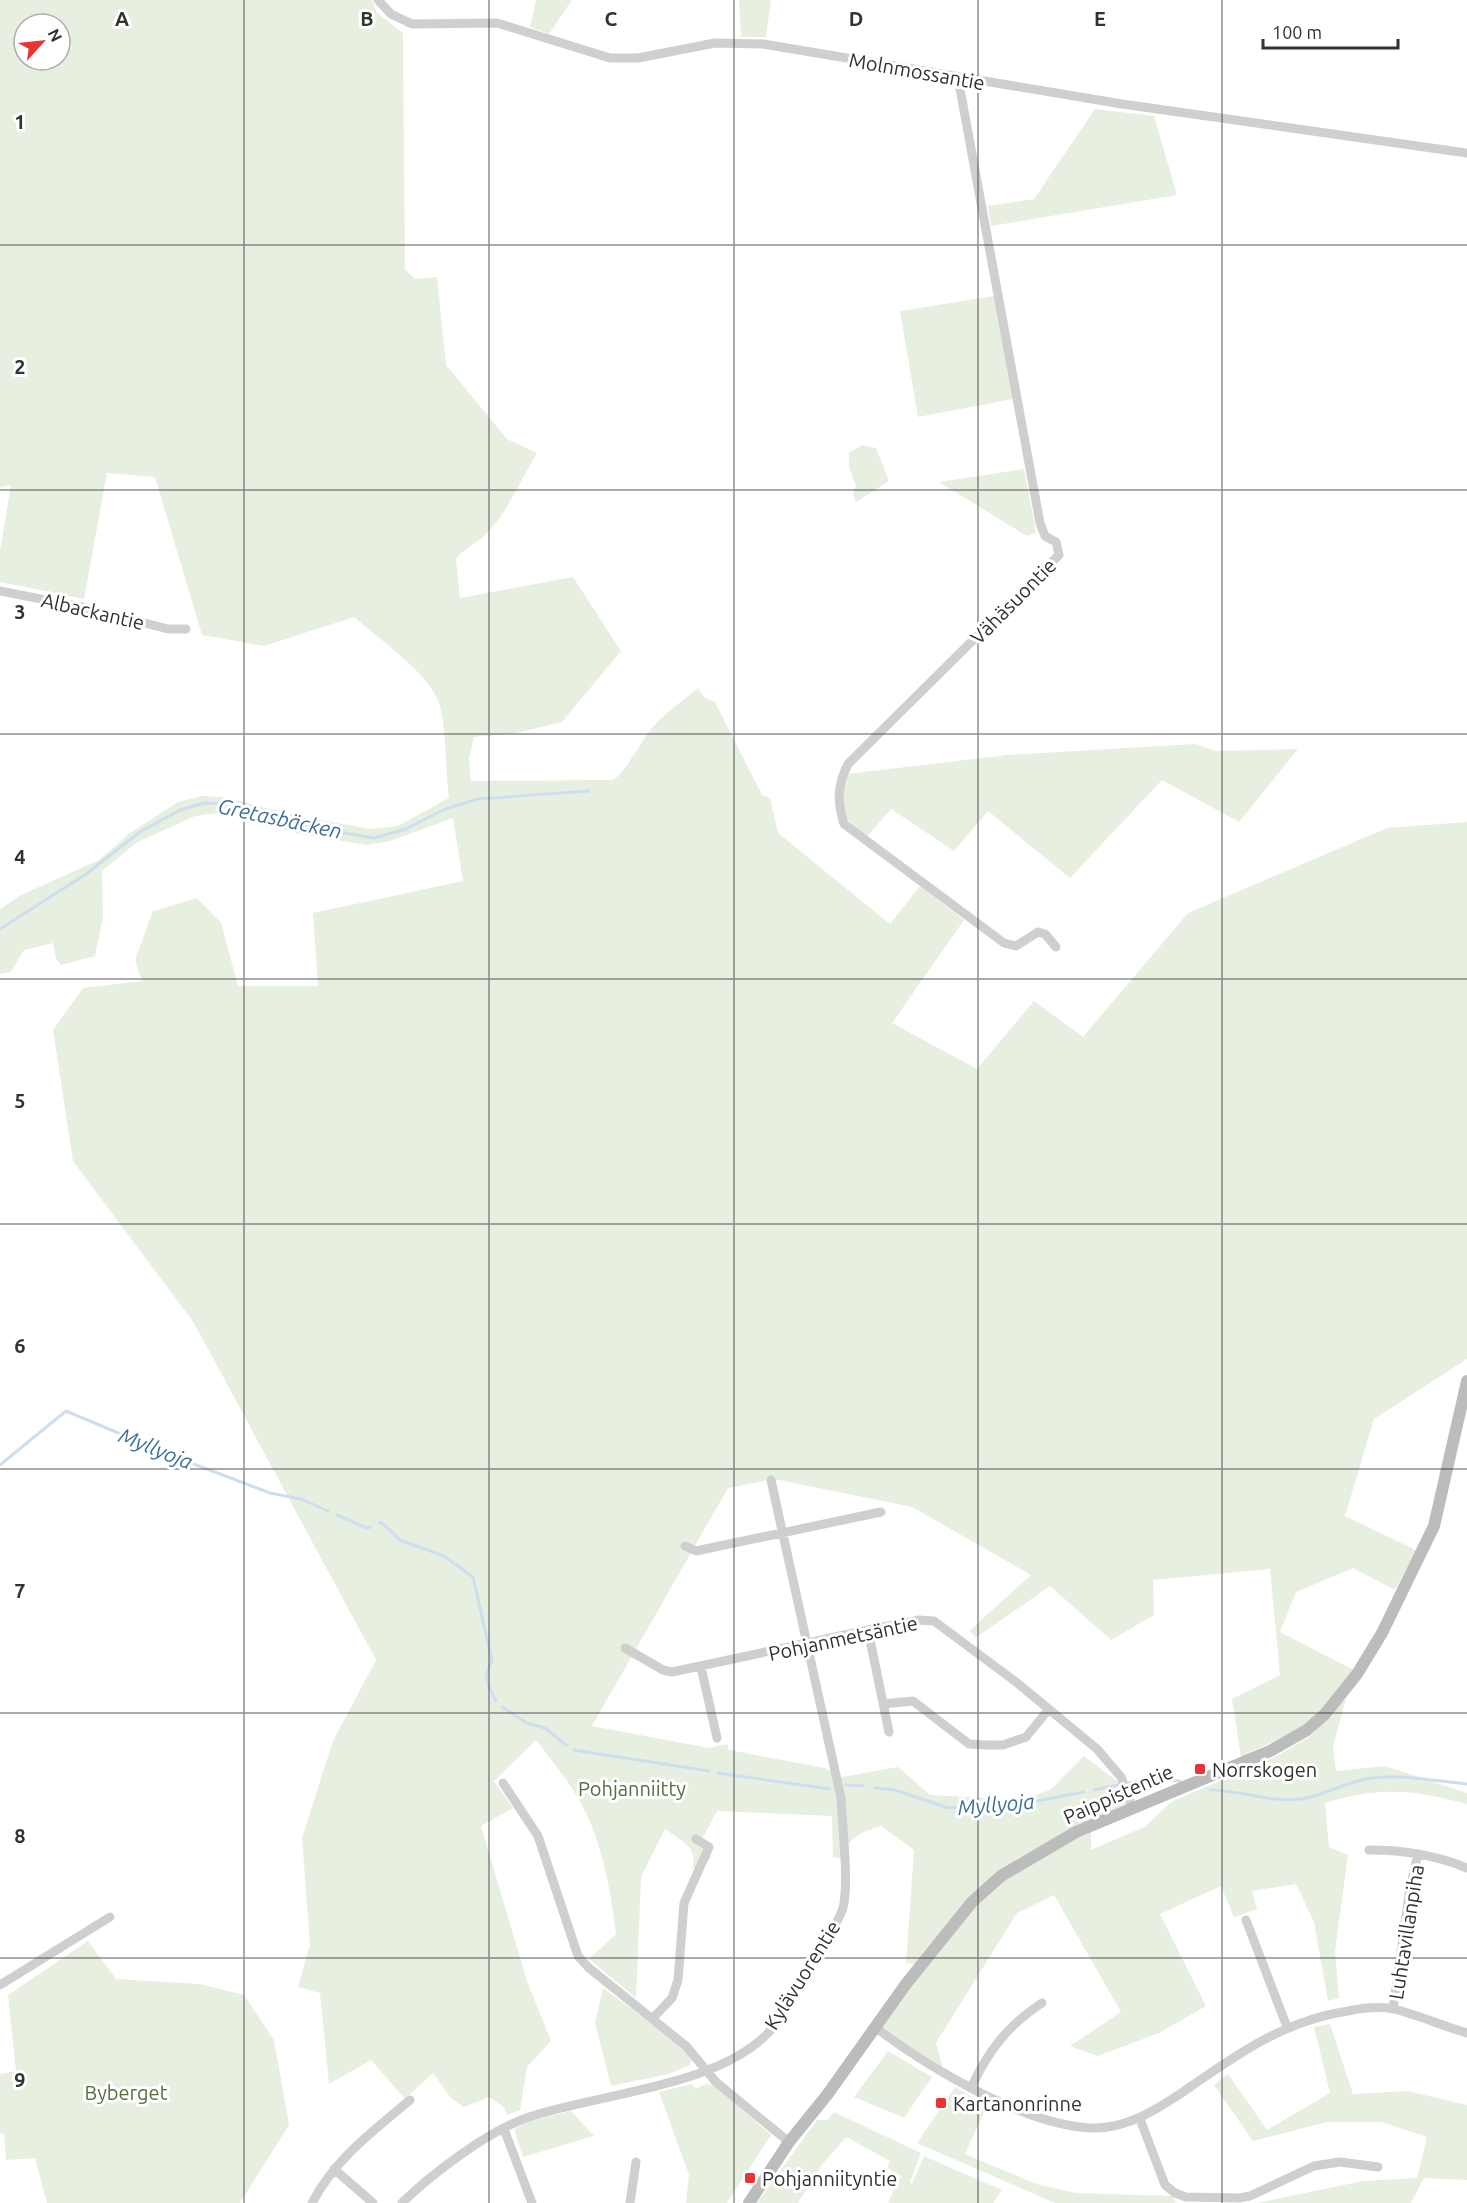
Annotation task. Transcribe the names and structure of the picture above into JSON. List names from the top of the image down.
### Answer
{
  "streets": {
    "street": [
      "Molnmossantie",
      "Vähäsuontie",
      "Albackantie",
      "Pohjanmetsäntie",
      "Paippistentie",
      "Luhtavillanpiha",
      "Kylävuorentie"
    ]
  },
  "crossings": [
    ["Molnmossantie", "Vähäsuontie"],
    ["Pohjanmetsäntie", "Paippistentie"],
    ["Pohjanmetsäntie", "Kylävuorentie"]
  ],
  "water": ["Gretasbäcken", "Myllyoja"],
  "parks": ["Pohjanniitty", "Byberget"],
  "places": {
    "transit": ["Norrskogen", "Kartanonrinne", "Pohjanniityntie"]
  },
  "scale_bar": "100 m",
  "north": "top right",
  "grid": {
    "columns": [
      "A",
      "B",
      "C",
      "D",
      "E"
    ],
    "rows": [
      "1",
      "2",
      "3",
      "4",
      "5",
      "6",
      "7",
      "8",
      "9"
    ]
  }
}
